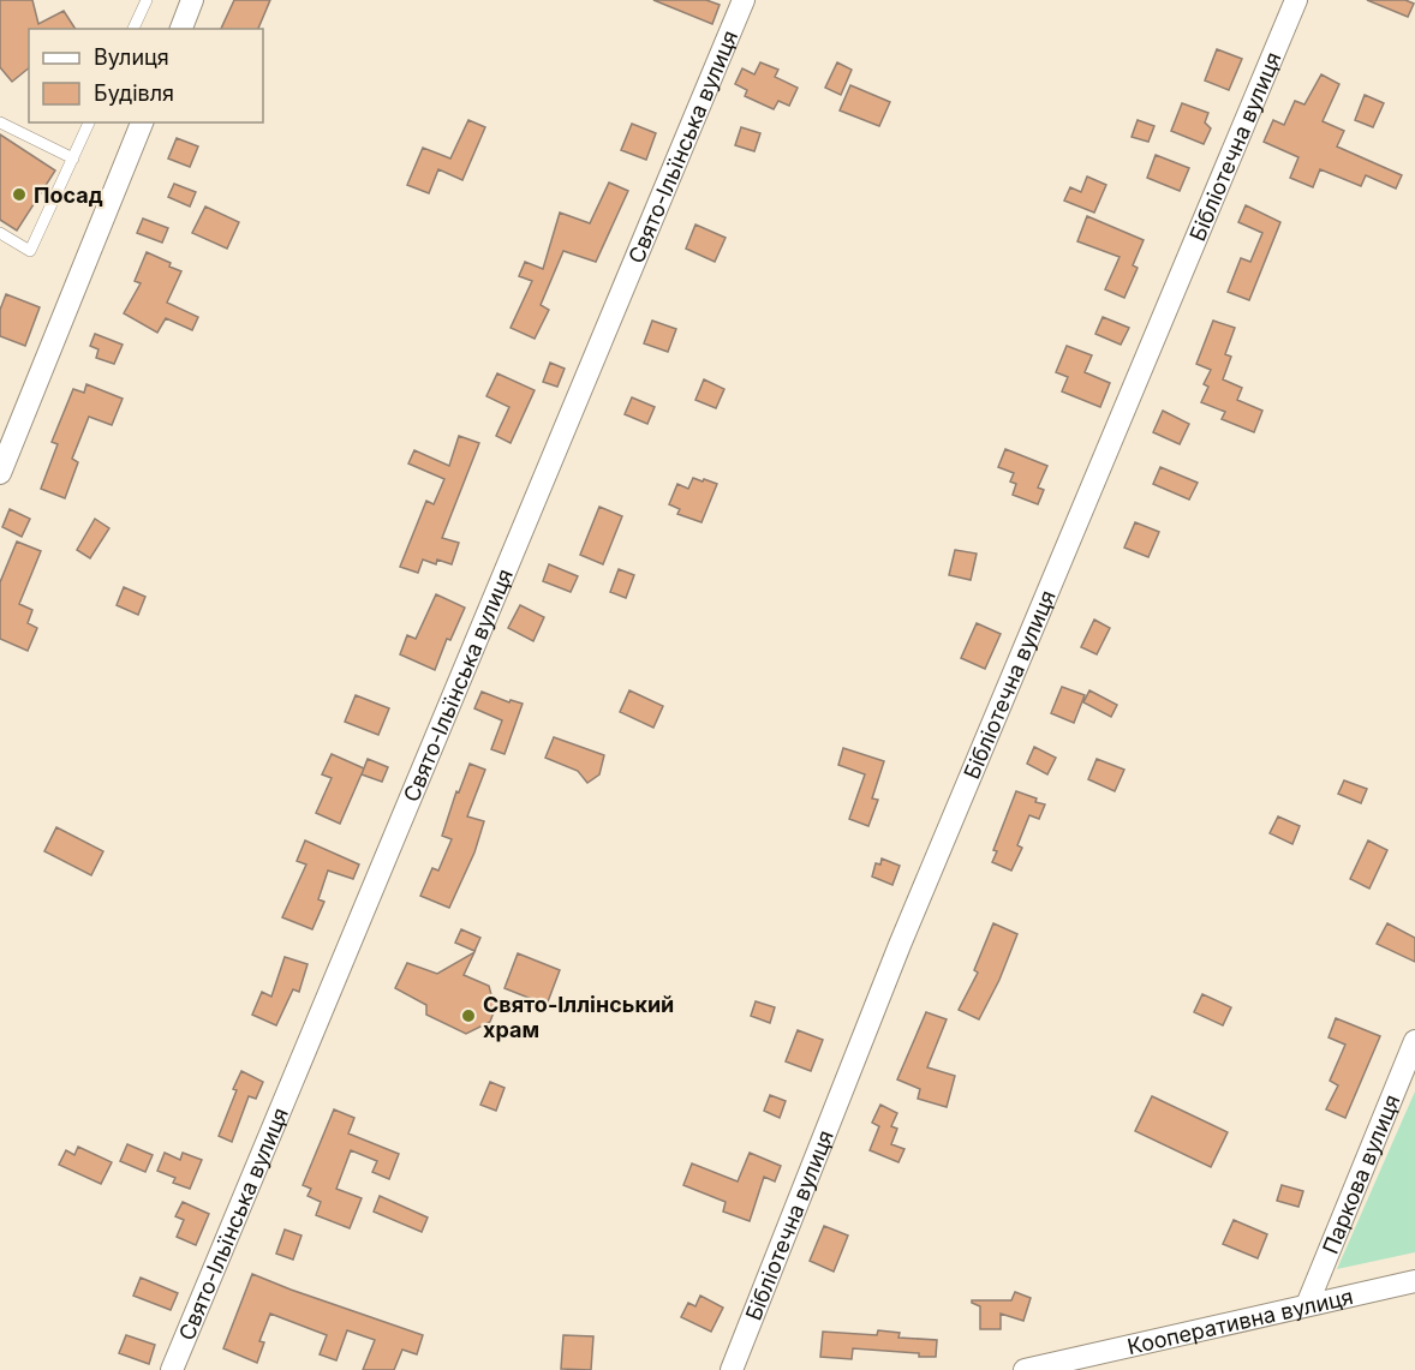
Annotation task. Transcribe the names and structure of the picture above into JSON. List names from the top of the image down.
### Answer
{
  "streets": {
    "street": [
      "Бібліотечна вулиця",
      "Свято-Ільїнська вулиця",
      "Паркова вулиця",
      "Кооперативна вулиця"
    ]
  },
  "crossings": [
    ["Паркова вулиця", "Кооперативна вулиця"]
  ],
  "places": ["Посад", "Свято-Іллінський храм"],
  "legend": ["Вулиця", "Будівля"]
}
